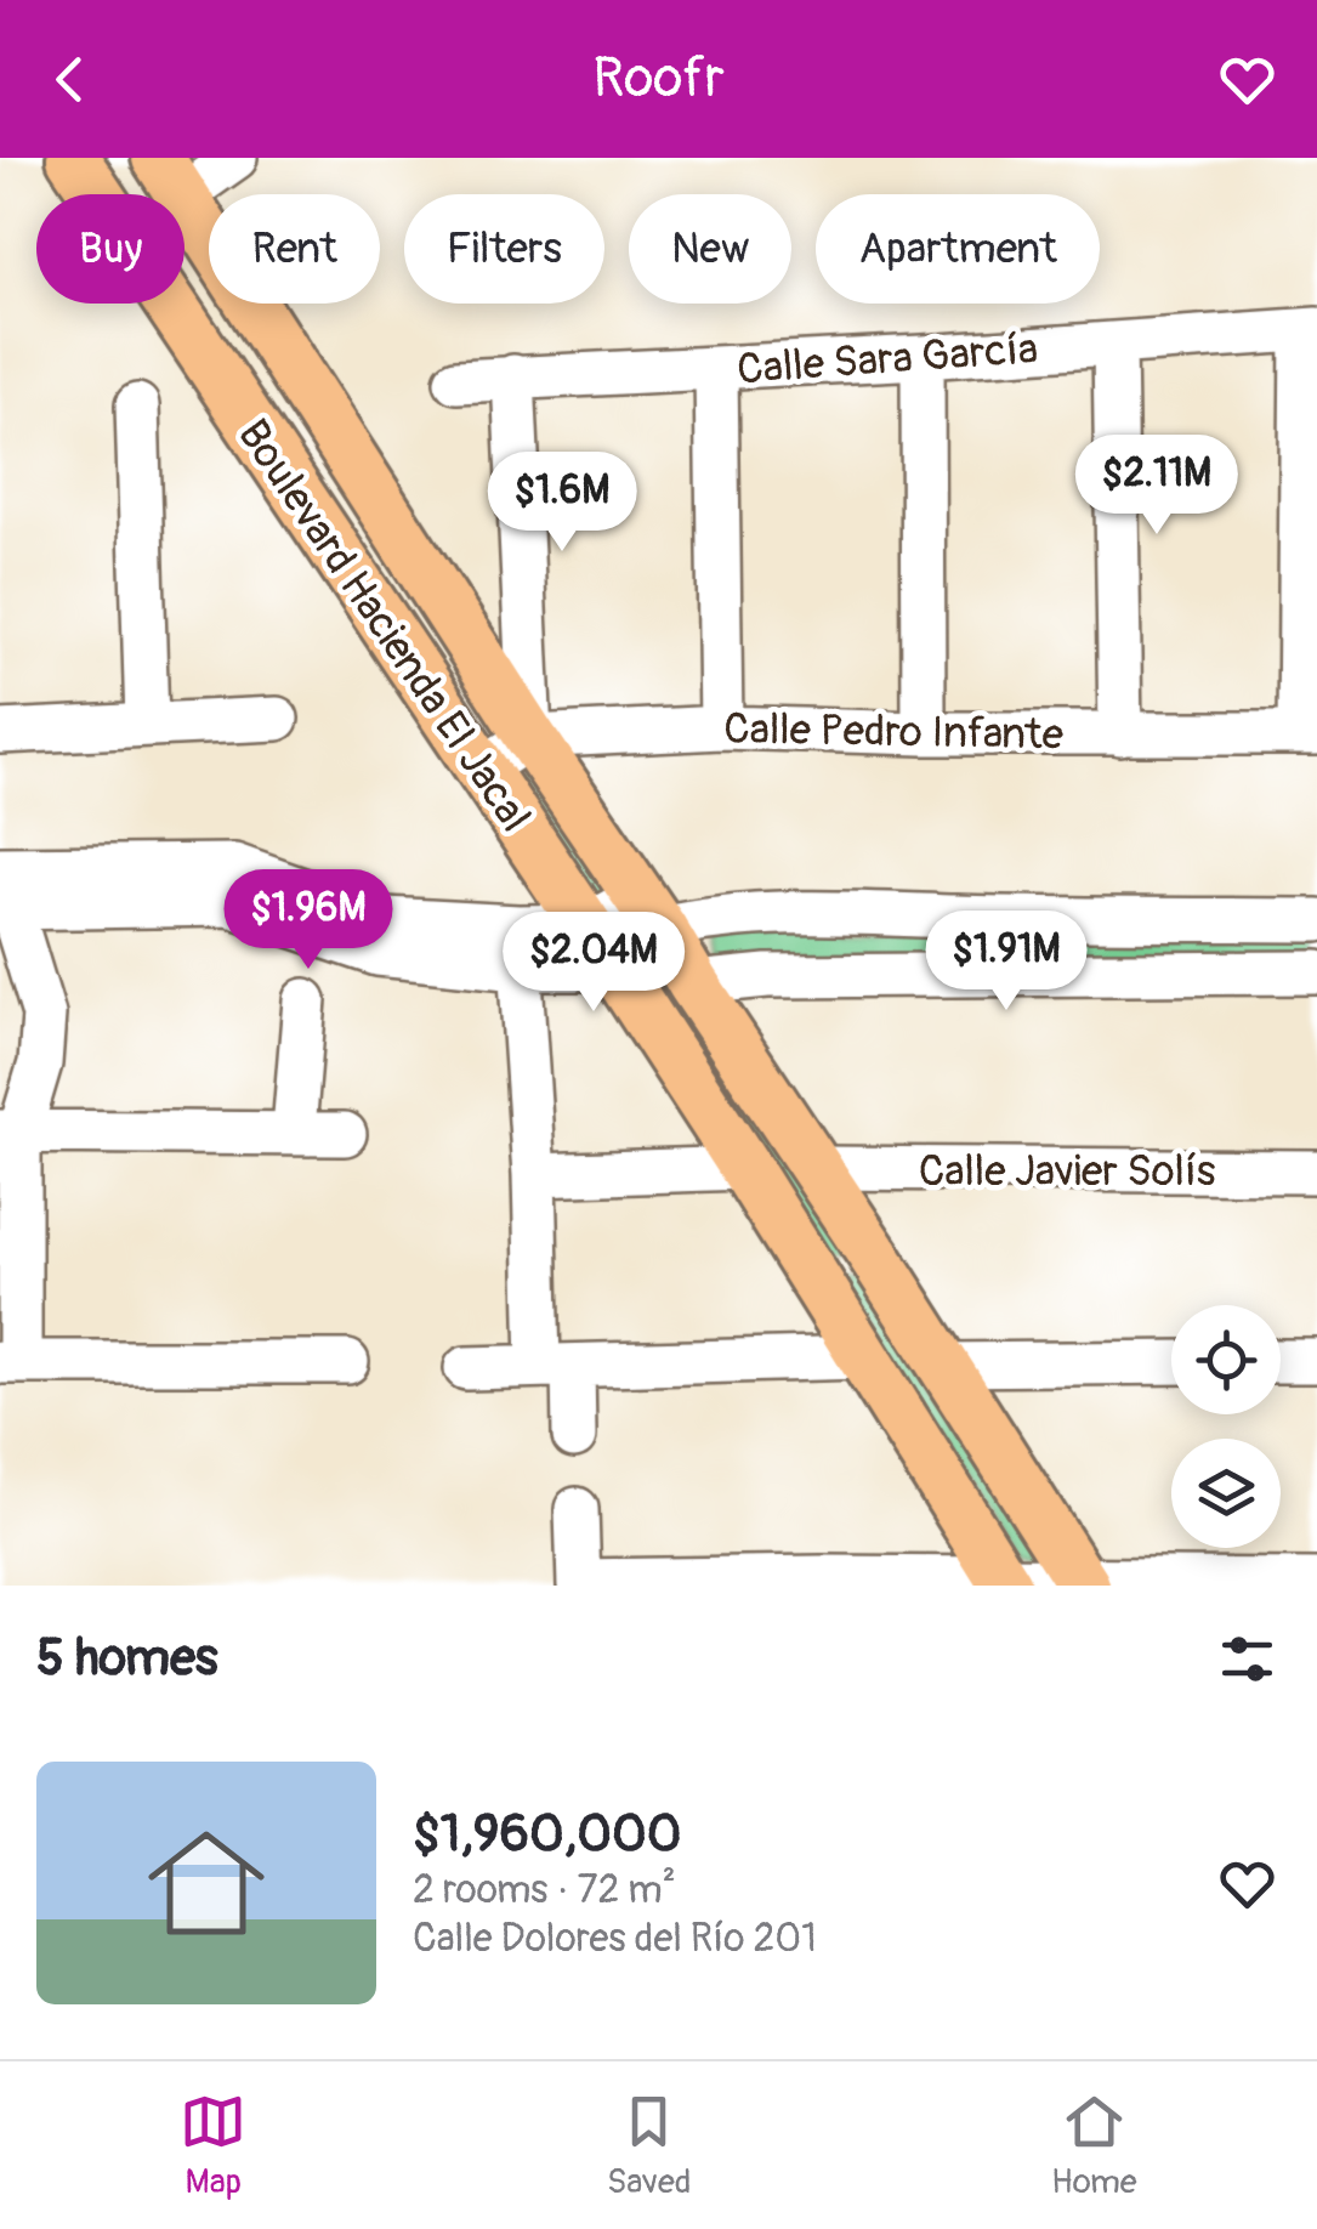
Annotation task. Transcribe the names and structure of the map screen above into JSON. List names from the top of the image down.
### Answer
{
  "streets": {
    "main road": ["Boulevard Hacienda El Jacal"],
    "street": ["Calle Sara García", "Calle Pedro Infante", "Calle Javier Solís"]
  },
  "crossings": [
    ["Boulevard Hacienda El Jacal", "Calle Pedro Infante"],
    ["Boulevard Hacienda El Jacal", "Calle Javier Solís"]
  ],
  "page": {
    "header": "Roofr",
    "chip": [
      "Buy",
      "Rent",
      "Filters",
      "New",
      "Apartment"
    ],
    "price": [
      "$2.11M",
      "$1.6M",
      "$1.96M",
      "$1.91M",
      "$2.04M"
    ],
    "heading": "5 homes",
    "list": [
      {
        "name": "$1,960,000",
        "note": "2 rooms · 72 m² · Calle Dolores del Río 201"
      }
    ],
    "tabs": ["Map", "Saved", "Home"]
  }
}
